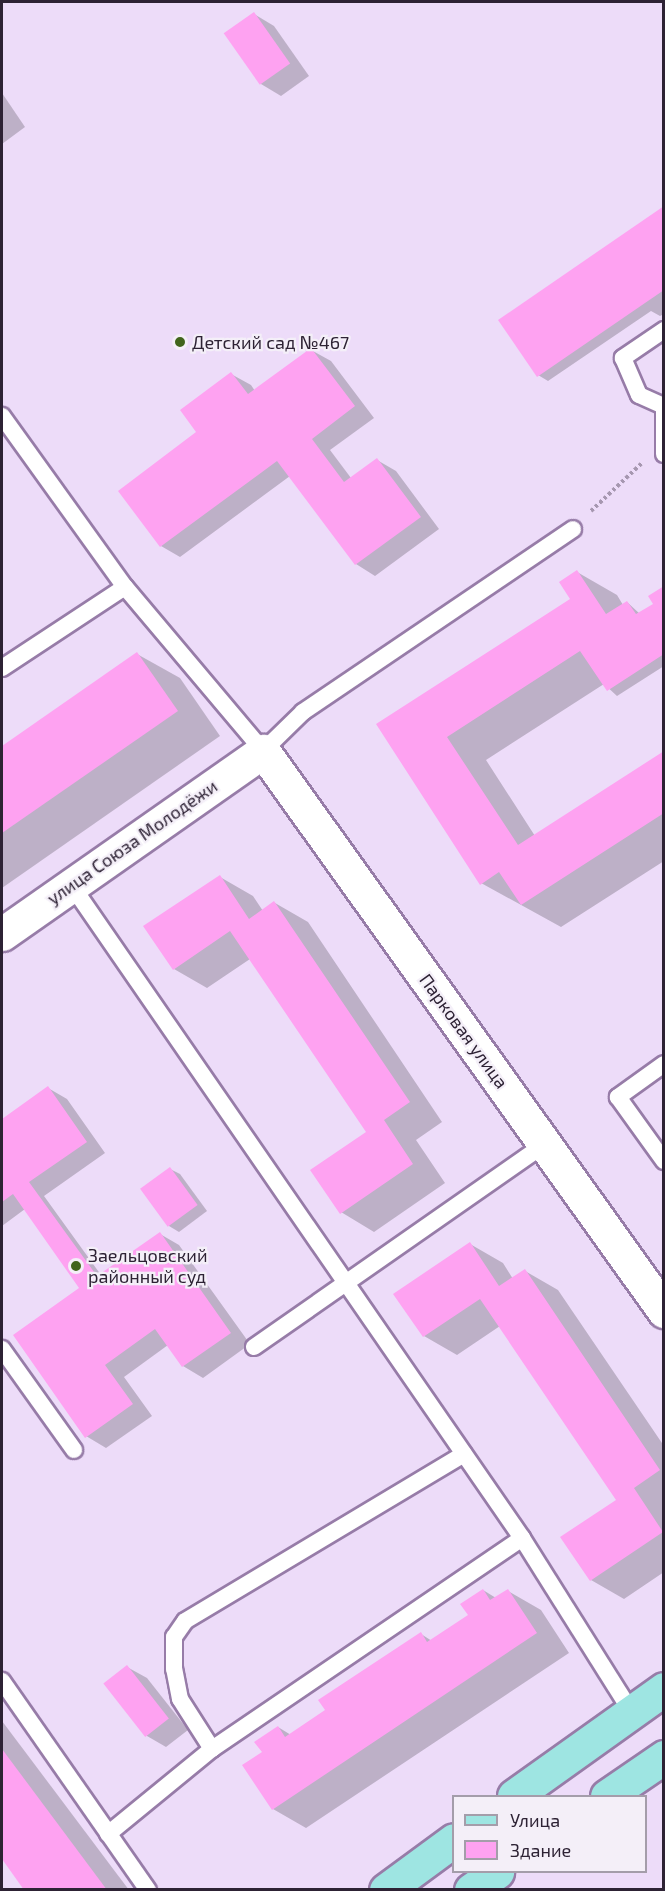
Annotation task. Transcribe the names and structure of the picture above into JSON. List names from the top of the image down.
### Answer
{
  "streets": {
    "street": ["улица Союза Молодёжи", "Парковая улица"]
  },
  "crossings": [
    ["улица Союза Молодёжи", "Парковая улица"]
  ],
  "places": ["Детский сад №467", "Заельцовский районный суд"],
  "legend": ["Улица", "Здание"]
}
